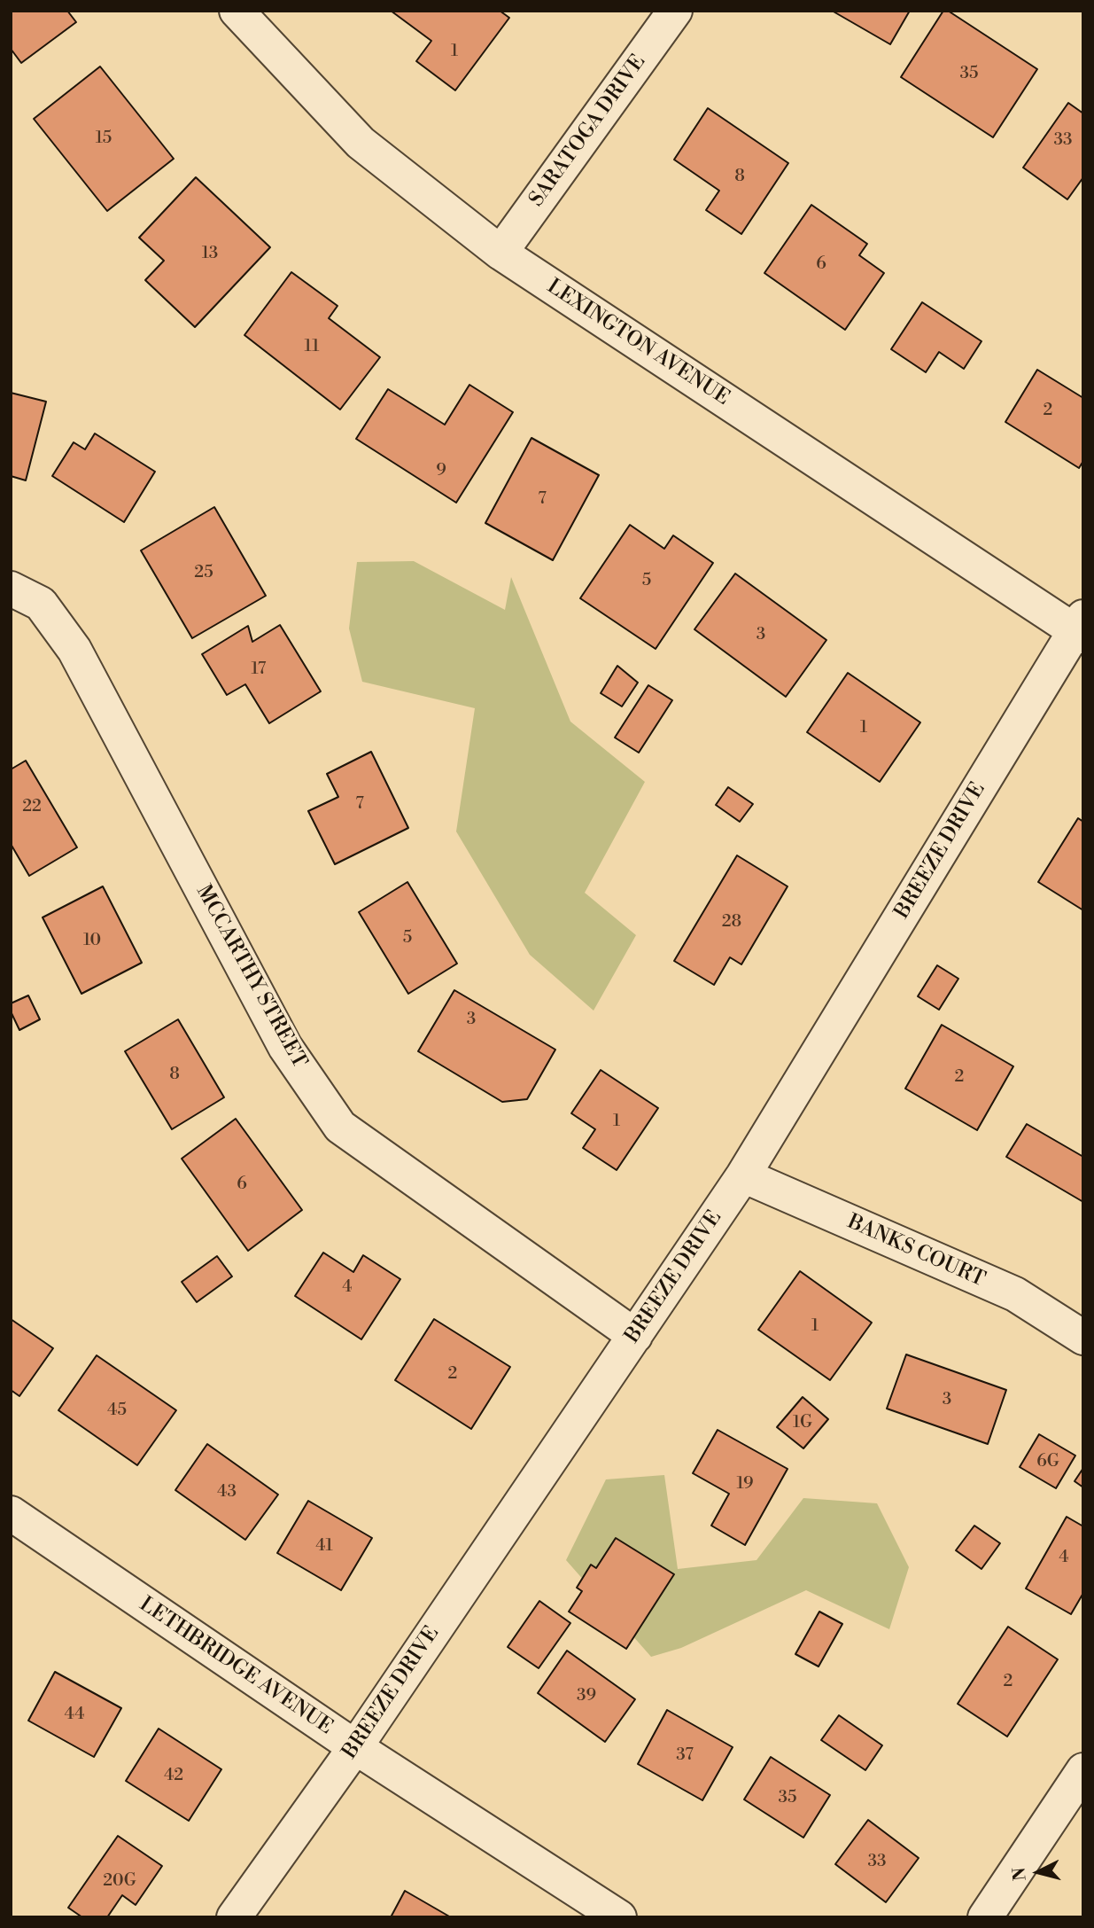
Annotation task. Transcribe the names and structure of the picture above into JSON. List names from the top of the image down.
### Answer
{
  "streets": {
    "street": [
      "SARATOGA DRIVE",
      "LEXINGTON AVENUE",
      "BREEZE DRIVE",
      "MCCARTHY STREET",
      "BANKS COURT",
      "LETHBRIDGE AVENUE"
    ]
  },
  "crossings": [
    ["SARATOGA DRIVE", "LEXINGTON AVENUE"],
    ["LEXINGTON AVENUE", "BREEZE DRIVE"],
    ["BREEZE DRIVE", "MCCARTHY STREET"],
    ["BREEZE DRIVE", "BANKS COURT"],
    ["BREEZE DRIVE", "LETHBRIDGE AVENUE"]
  ],
  "house_numbers": [
    "1",
    "35",
    "15",
    "33",
    "8",
    "13",
    "6",
    "11",
    "2",
    "9",
    "7",
    "25",
    "5",
    "3",
    "17",
    "1",
    "7",
    "22",
    "28",
    "5",
    "10",
    "3",
    "8",
    "2",
    "1",
    "6",
    "4",
    "1",
    "2",
    "3",
    "45",
    "1G",
    "6G",
    "19",
    "43",
    "41",
    "4",
    "2",
    "39",
    "44",
    "37",
    "42",
    "35",
    "33",
    "20G"
  ],
  "north": "left"
}
